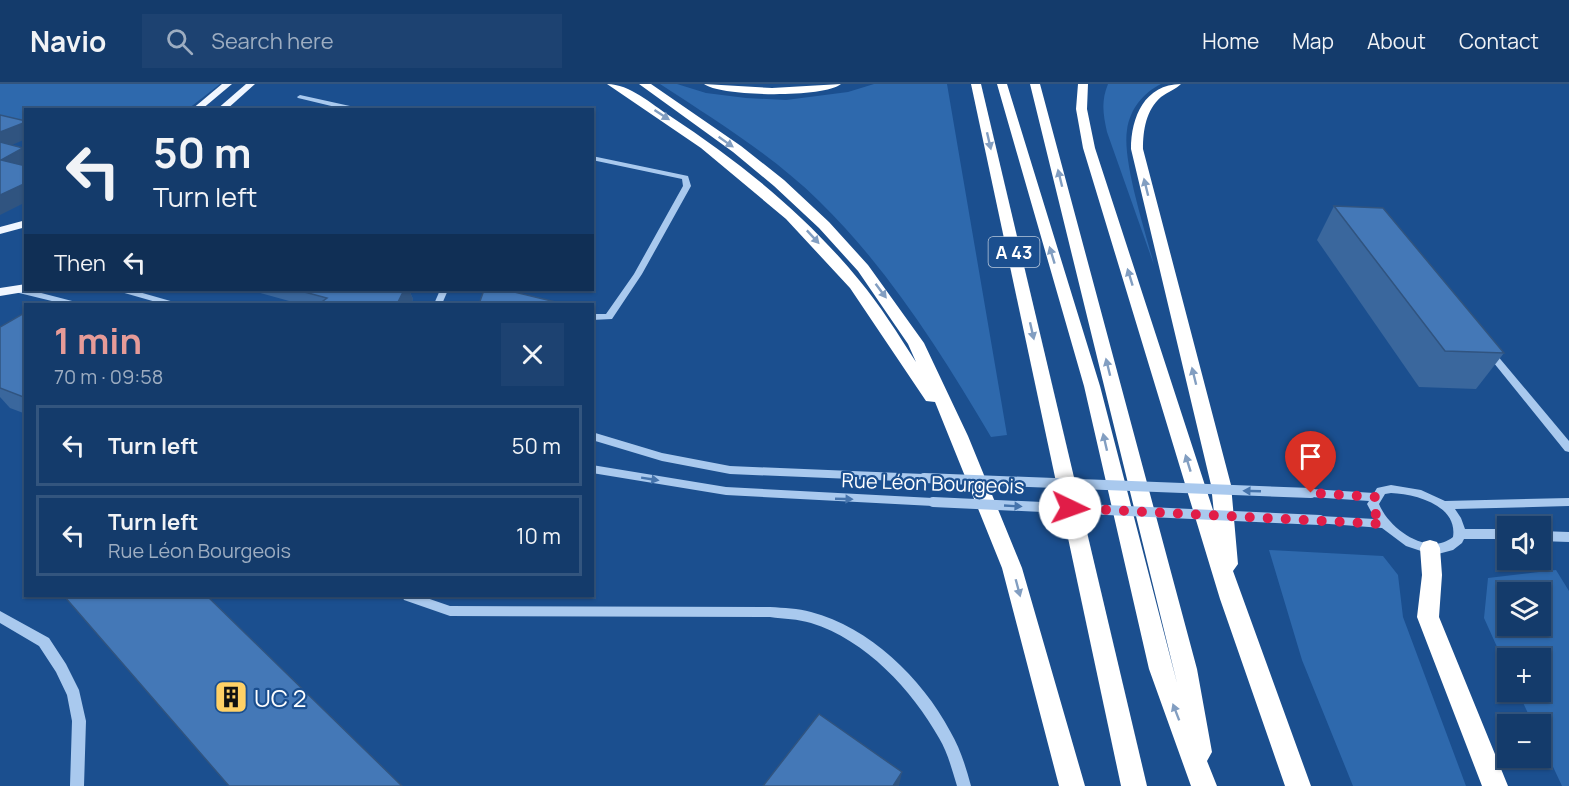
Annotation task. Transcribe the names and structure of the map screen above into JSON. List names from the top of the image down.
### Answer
{
  "streets": {
    "highway": ["A 43"],
    "street": ["Rue Léon Bourgeois"]
  },
  "places": {
    "building": ["UC 2"]
  },
  "page": {
    "header": "Navio",
    "search": "Search here",
    "nav": [
      "Home",
      "Map",
      "About",
      "Contact"
    ],
    "turn": ["50 m", "Turn left"],
    "then": "Then",
    "heading": ["1 min", "70 m · 09:58"],
    "list": [
      {
        "name": "Turn left",
        "value": "50 m"
      },
      {
        "name": "Turn left",
        "note": "Rue Léon Bourgeois",
        "value": "10 m"
      }
    ],
    "map_buttons": ["+", "−"]
  }
}
